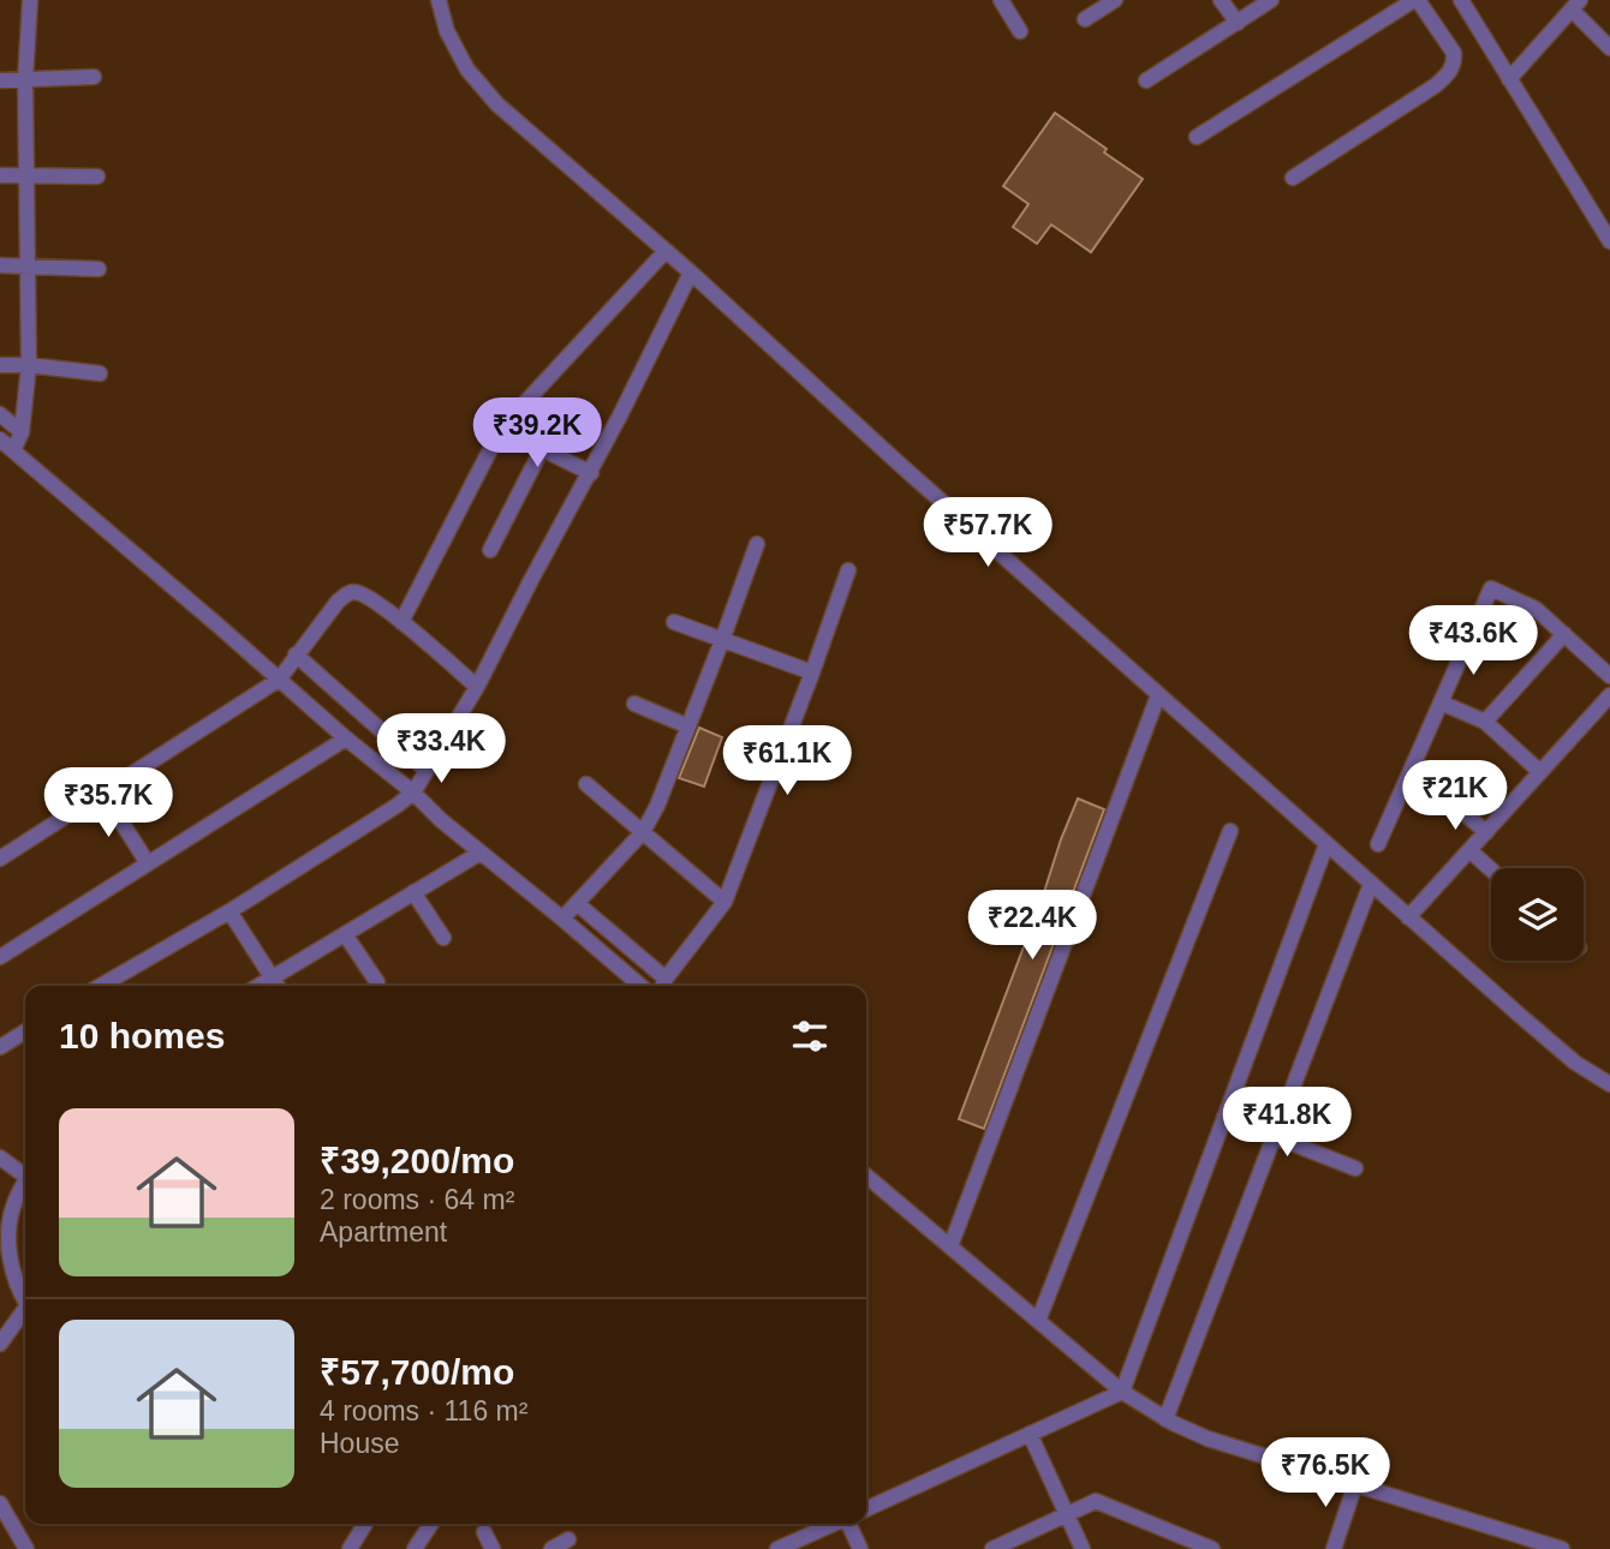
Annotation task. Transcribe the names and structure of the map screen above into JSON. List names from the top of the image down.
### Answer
{
  "page": {
    "price": [
      "₹39.2K",
      "₹57.7K",
      "₹43.6K",
      "₹33.4K",
      "₹61.1K",
      "₹21K",
      "₹35.7K",
      "₹22.4K",
      "₹41.8K",
      "₹76.5K"
    ],
    "heading": "10 homes",
    "list": [
      {
        "name": "₹39,200/mo",
        "note": "2 rooms · 64 m² · Apartment"
      },
      {
        "name": "₹57,700/mo",
        "note": "4 rooms · 116 m² · House"
      }
    ]
  }
}
